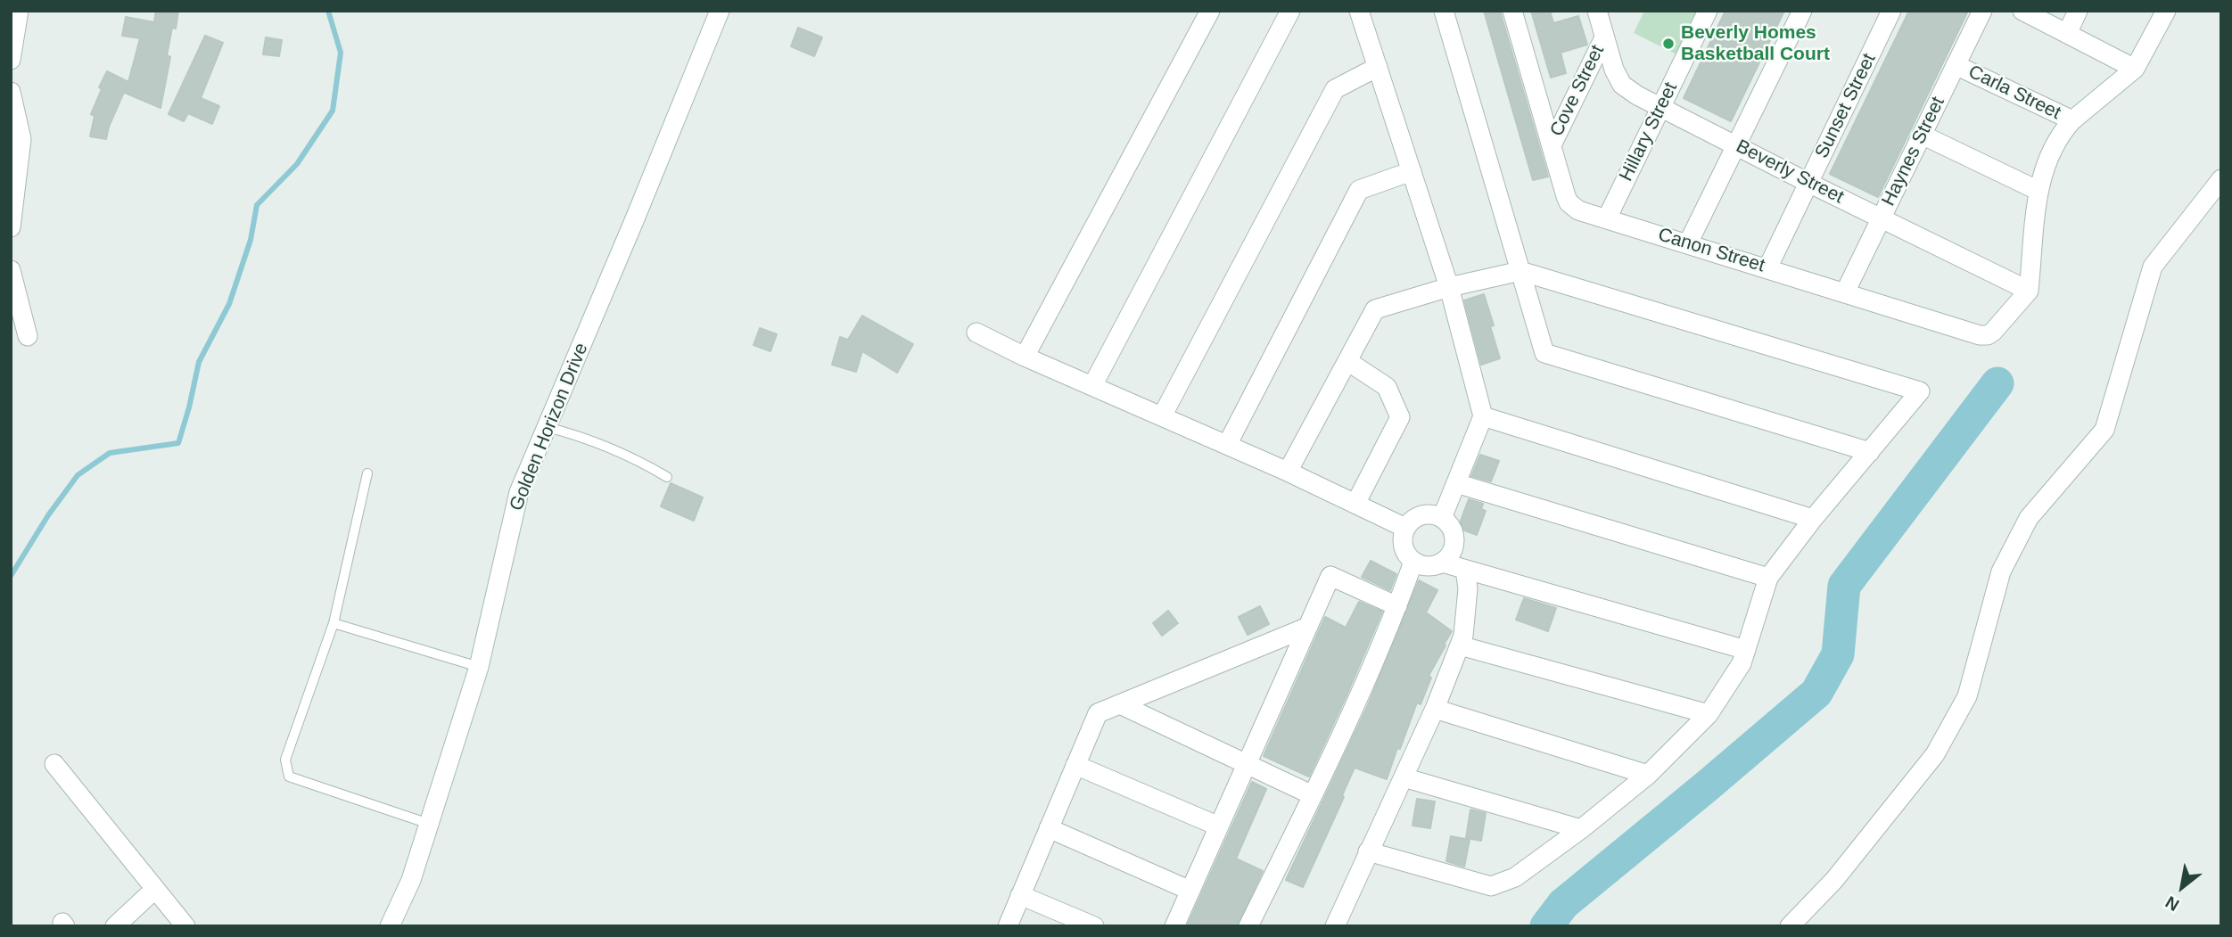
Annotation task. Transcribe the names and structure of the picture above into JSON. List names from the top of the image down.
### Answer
{
  "streets": {
    "street": [
      "Cove Street",
      "Carla Street",
      "Sunset Street",
      "Hillary Street",
      "Haynes Street",
      "Beverly Street",
      "Canon Street",
      "Golden Horizon Drive"
    ]
  },
  "crossings": [
    ["Cove Street", "Beverly Street"],
    ["Cove Street", "Canon Street"],
    ["Carla Street", "Haynes Street"],
    ["Sunset Street", "Beverly Street"],
    ["Sunset Street", "Canon Street"],
    ["Hillary Street", "Beverly Street"],
    ["Hillary Street", "Canon Street"],
    ["Haynes Street", "Beverly Street"],
    ["Haynes Street", "Canon Street"],
    ["Beverly Street", "Canon Street"]
  ],
  "places": ["Beverly Homes Basketball Court"],
  "north": "bottom left"
}
